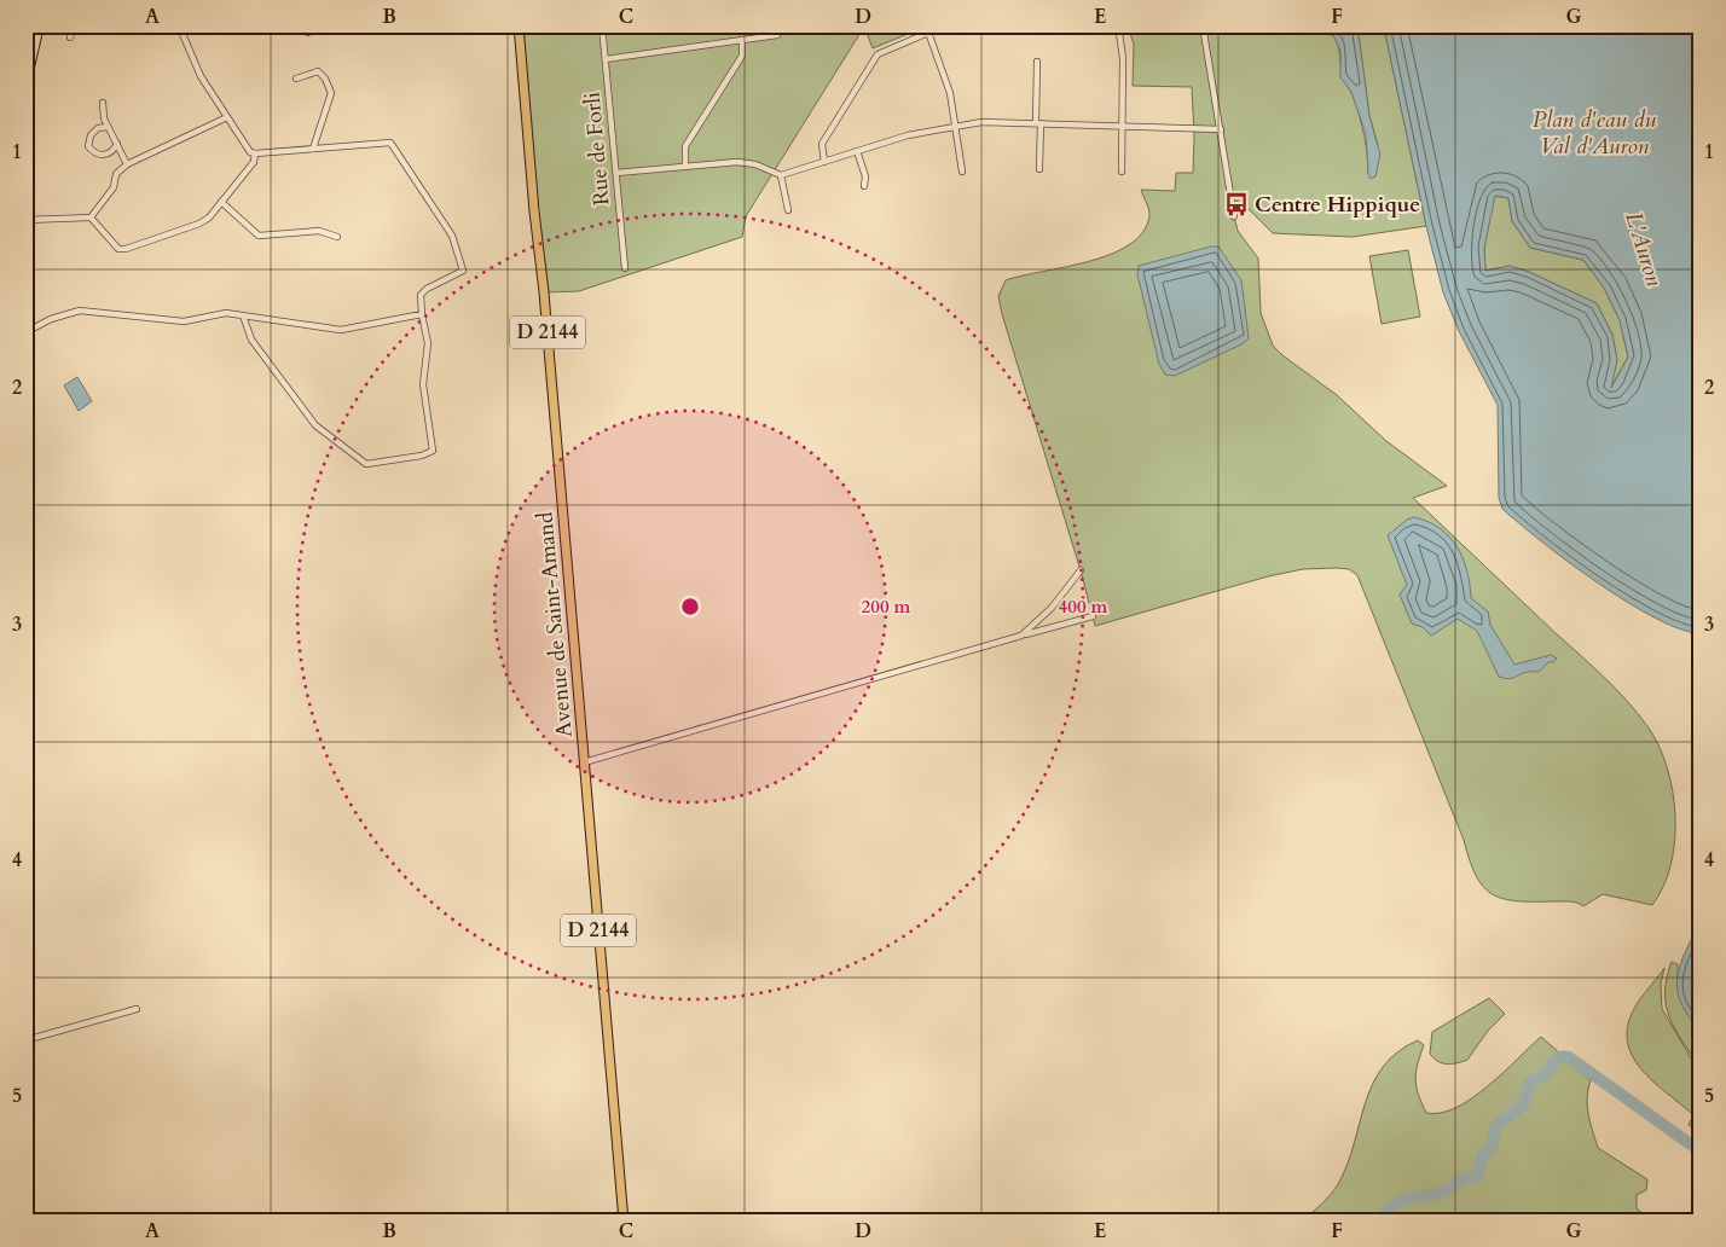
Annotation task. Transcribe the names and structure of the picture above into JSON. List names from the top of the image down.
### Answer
{
  "streets": {
    "main road": ["D 2144", "Avenue de Saint-Amand"],
    "street": ["Rue de Forli"]
  },
  "water": ["Plan d'eau du Val d'Auron", "L'Auron"],
  "places": {
    "bus stop": ["Centre Hippique"]
  },
  "grid": {
    "columns": [
      "A",
      "B",
      "C",
      "D",
      "E",
      "F",
      "G"
    ],
    "rows": [
      "1",
      "2",
      "3",
      "4",
      "5"
    ]
  },
  "rings": ["200 m", "400 m"]
}
